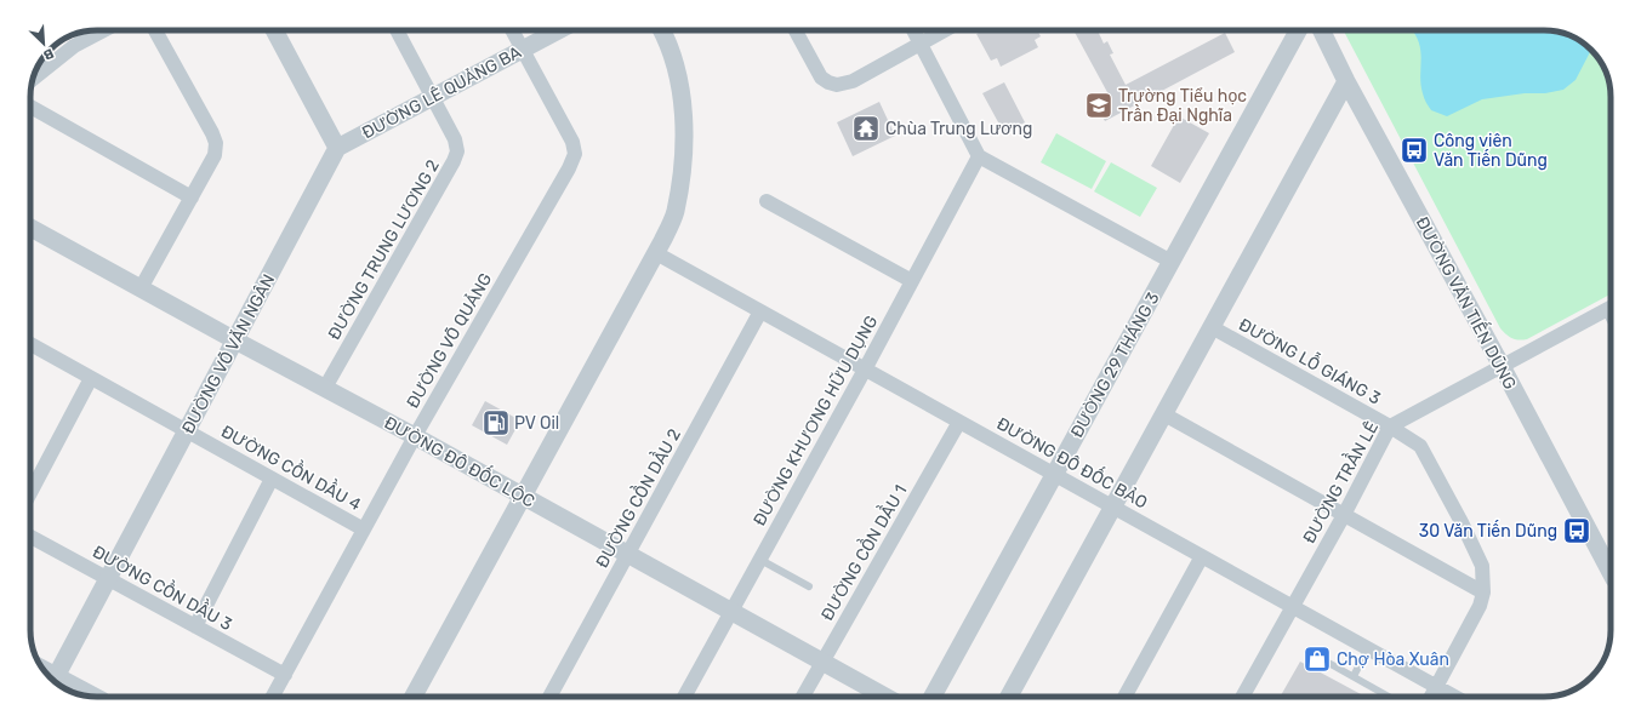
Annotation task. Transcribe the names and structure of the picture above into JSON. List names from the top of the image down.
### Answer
{
  "streets": {
    "street": [
      "ĐƯỜNG LÊ QUẢNG BA",
      "ĐƯỜNG TRUNG LƯƠNG 2",
      "ĐƯỜNG VĂN TIẾN DŨNG",
      "ĐƯỜNG VÕ QUẢNG",
      "ĐƯỜNG VÕ VĂN NGÂN",
      "ĐƯỜNG LỖ GIÁNG 3",
      "ĐƯỜNG 29 THÁNG 3",
      "ĐƯỜNG KHƯƠNG HỮU DỤNG",
      "ĐƯỜNG ĐÔ ĐỐC LỘC",
      "ĐƯỜNG ĐÔ ĐỐC BẢO",
      "ĐƯỜNG CỒN DẦU 4",
      "ĐƯỜNG TRẦN LÊ",
      "ĐƯỜNG CỒN DẦU 2",
      "ĐƯỜNG CỒN DẦU 1",
      "ĐƯỜNG CỒN DẦU 3"
    ]
  },
  "crossings": [
    ["ĐƯỜNG LÊ QUẢNG BA", "ĐƯỜNG TRUNG LƯƠNG 2"],
    ["ĐƯỜNG LÊ QUẢNG BA", "ĐƯỜNG VÕ QUẢNG"],
    ["ĐƯỜNG LÊ QUẢNG BA", "ĐƯỜNG VÕ VĂN NGÂN"],
    ["ĐƯỜNG TRUNG LƯƠNG 2", "ĐƯỜNG ĐÔ ĐỐC LỘC"],
    ["ĐƯỜNG VĂN TIẾN DŨNG", "ĐƯỜNG TRẦN LÊ"],
    ["ĐƯỜNG VÕ QUẢNG", "ĐƯỜNG ĐÔ ĐỐC LỘC"],
    ["ĐƯỜNG VÕ QUẢNG", "ĐƯỜNG CỒN DẦU 4"],
    ["ĐƯỜNG VÕ QUẢNG", "ĐƯỜNG CỒN DẦU 3"],
    ["ĐƯỜNG VÕ VĂN NGÂN", "ĐƯỜNG ĐÔ ĐỐC LỘC"],
    ["ĐƯỜNG VÕ VĂN NGÂN", "ĐƯỜNG CỒN DẦU 4"],
    ["ĐƯỜNG VÕ VĂN NGÂN", "ĐƯỜNG CỒN DẦU 3"],
    ["ĐƯỜNG LỖ GIÁNG 3", "ĐƯỜNG TRẦN LÊ"],
    ["ĐƯỜNG 29 THÁNG 3", "ĐƯỜNG ĐÔ ĐỐC BẢO"],
    ["ĐƯỜNG KHƯƠNG HỮU DỤNG", "ĐƯỜNG ĐÔ ĐỐC LỘC"],
    ["ĐƯỜNG KHƯƠNG HỮU DỤNG", "ĐƯỜNG ĐÔ ĐỐC BẢO"],
    ["ĐƯỜNG ĐÔ ĐỐC LỘC", "ĐƯỜNG CỒN DẦU 2"],
    ["ĐƯỜNG ĐÔ ĐỐC LỘC", "ĐƯỜNG CỒN DẦU 1"],
    ["ĐƯỜNG ĐÔ ĐỐC BẢO", "ĐƯỜNG TRẦN LÊ"],
    ["ĐƯỜNG ĐÔ ĐỐC BẢO", "ĐƯỜNG CỒN DẦU 2"],
    ["ĐƯỜNG ĐÔ ĐỐC BẢO", "ĐƯỜNG CỒN DẦU 1"]
  ],
  "places": {
    "school or university": ["Trường Tiểu học Trần Đại Nghĩa"],
    "temple": ["Chùa Trung Lương"],
    "bus stop": ["Công viên Văn Tiến Dũng", "30 Văn Tiến Dũng"],
    "fuel station": ["PV Oil"],
    "shop": ["Chợ Hòa Xuân"]
  },
  "north": "bottom right"
}
